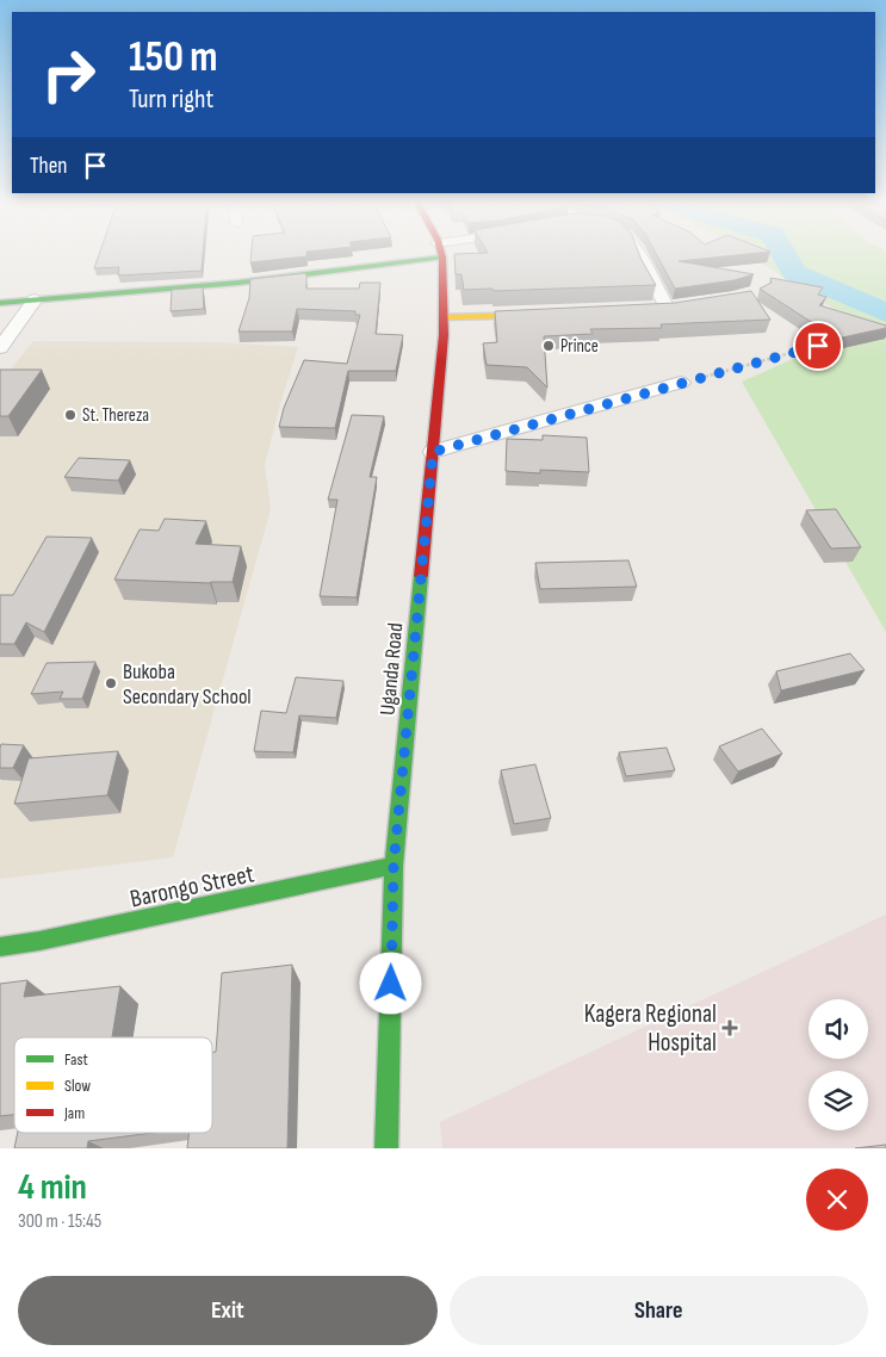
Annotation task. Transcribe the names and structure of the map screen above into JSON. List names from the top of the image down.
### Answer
{
  "streets": {
    "main road": ["Uganda Road", "Barongo Street"]
  },
  "crossings": [
    ["Uganda Road", "Barongo Street"]
  ],
  "places": {
    "other": ["Prince", "St. Thereza", "Bukoba Secondary School"],
    "health": ["Kagera Regional Hospital"]
  },
  "legend": ["Fast", "Slow", "Jam"],
  "page": {
    "turn": ["150 m", "Turn right"],
    "then": "Then",
    "heading": ["4 min", "300 m · 15:45"],
    "buttons": ["Exit", "Share"]
  }
}
